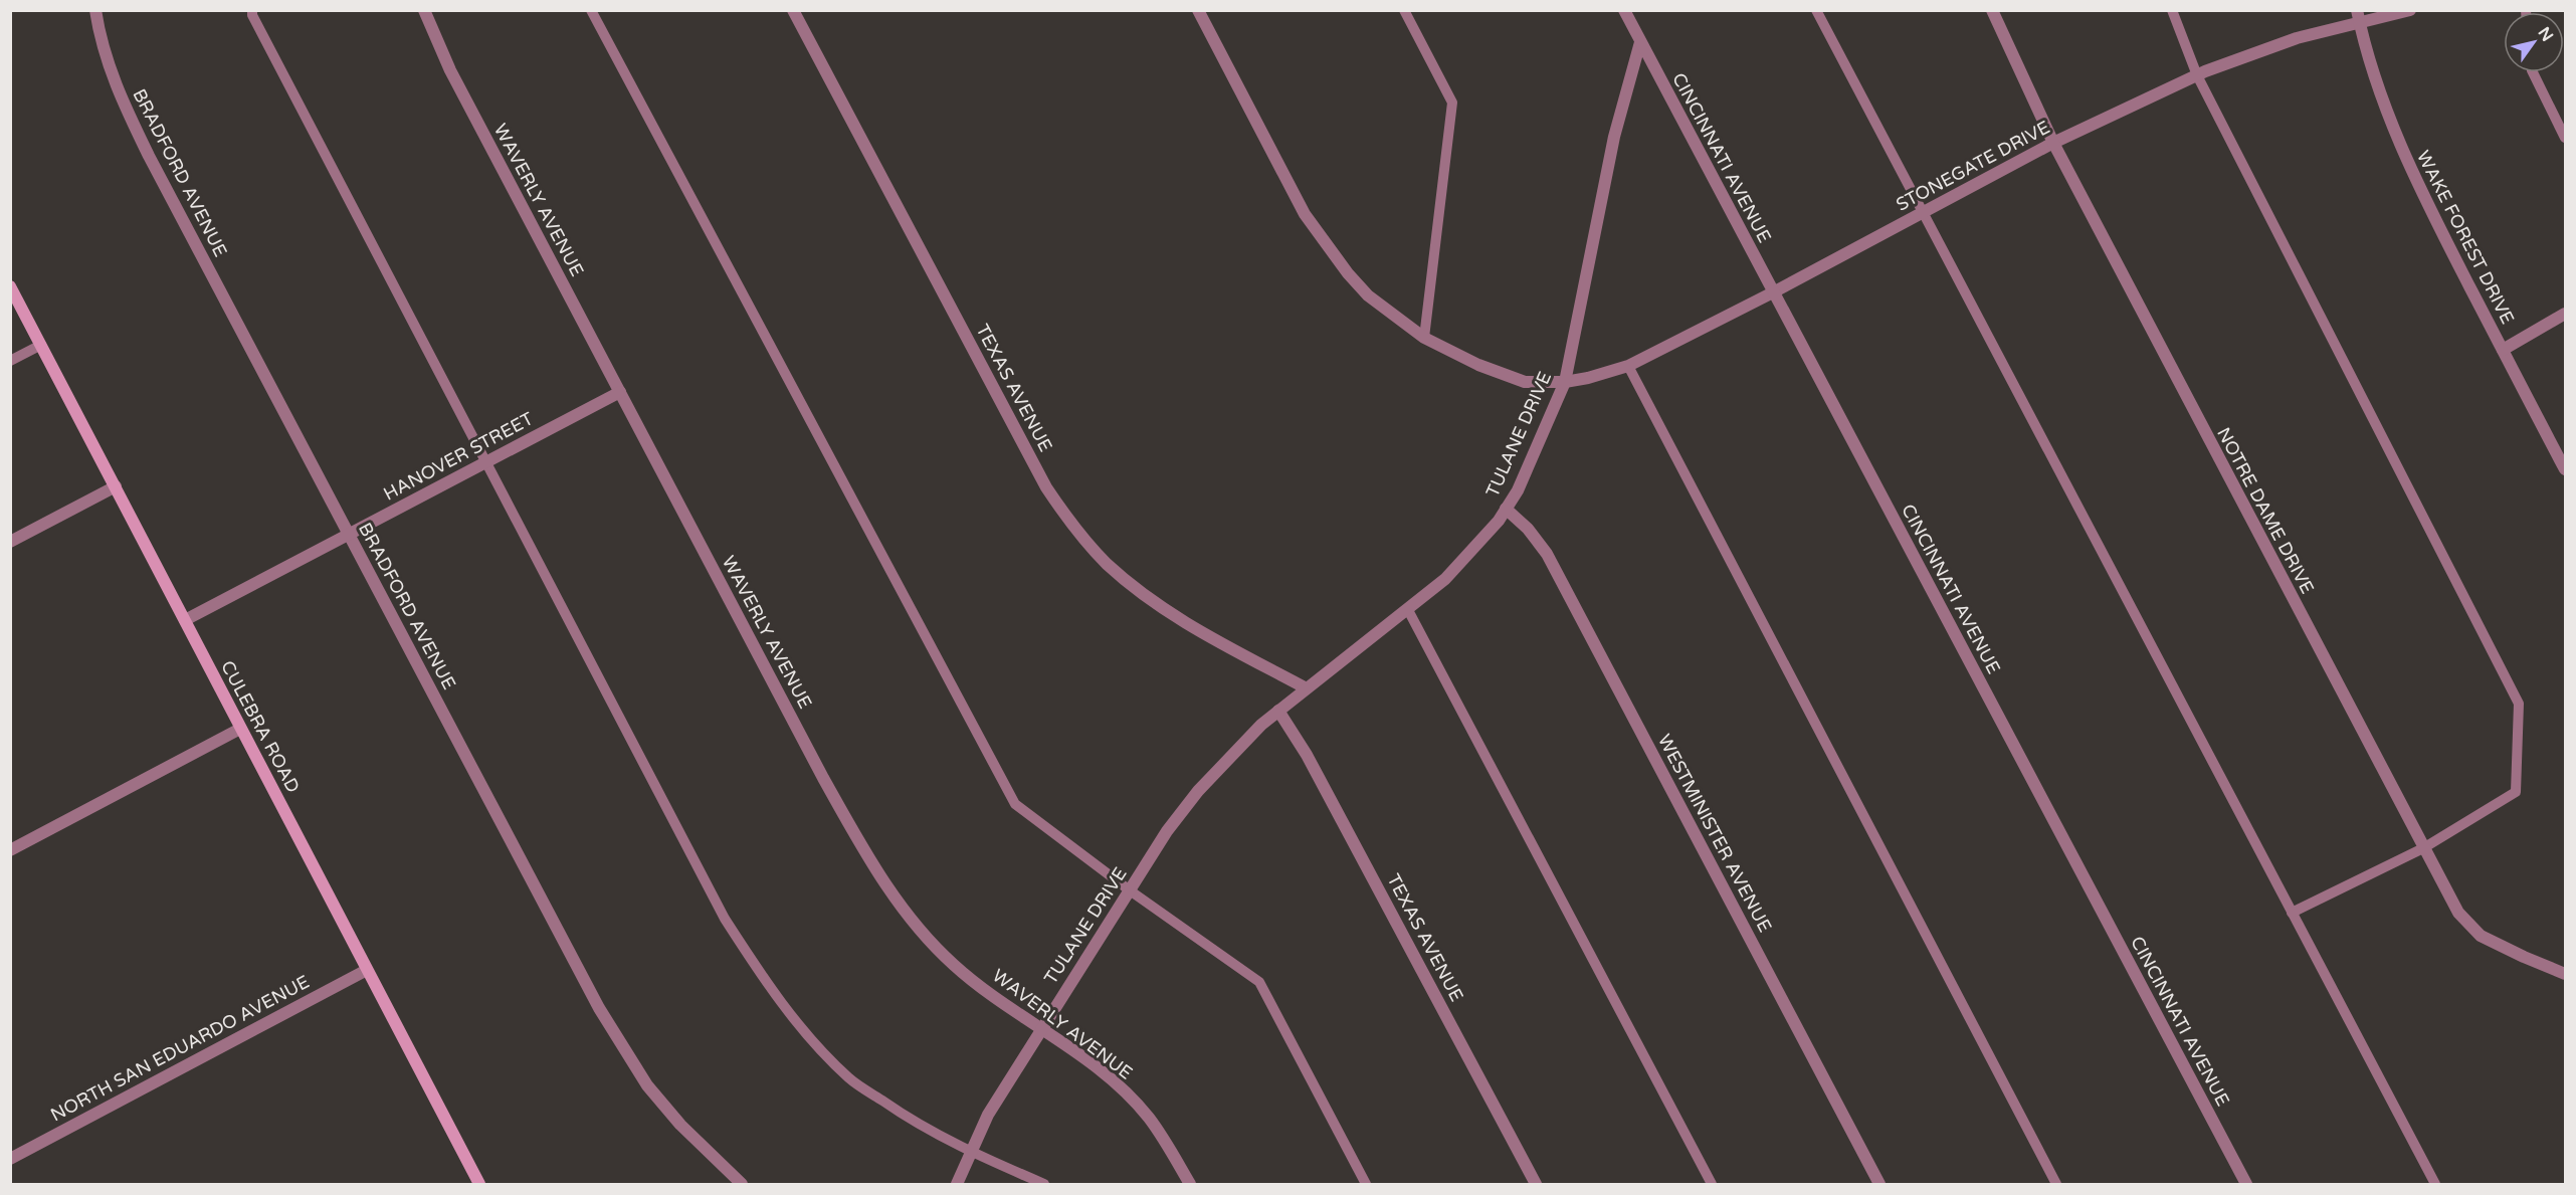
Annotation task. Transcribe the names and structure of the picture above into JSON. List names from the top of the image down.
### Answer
{
  "streets": {
    "main road": ["CULEBRA ROAD"],
    "street": [
      "CINCINNATI AVENUE",
      "STONEGATE DRIVE",
      "BRADFORD AVENUE",
      "WAVERLY AVENUE",
      "WAKE FOREST DRIVE",
      "TEXAS AVENUE",
      "TULANE DRIVE",
      "HANOVER STREET",
      "NOTRE DAME DRIVE",
      "WESTMINISTER AVENUE",
      "NORTH SAN EDUARDO AVENUE"
    ]
  },
  "crossings": [
    ["CINCINNATI AVENUE", "STONEGATE DRIVE"],
    ["CINCINNATI AVENUE", "TULANE DRIVE"],
    ["STONEGATE DRIVE", "WAKE FOREST DRIVE"],
    ["STONEGATE DRIVE", "TULANE DRIVE"],
    ["STONEGATE DRIVE", "NOTRE DAME DRIVE"],
    ["BRADFORD AVENUE", "HANOVER STREET"],
    ["WAVERLY AVENUE", "TULANE DRIVE"],
    ["WAVERLY AVENUE", "HANOVER STREET"],
    ["TEXAS AVENUE", "TULANE DRIVE"],
    ["TULANE DRIVE", "WESTMINISTER AVENUE"],
    ["HANOVER STREET", "CULEBRA ROAD"],
    ["CULEBRA ROAD", "NORTH SAN EDUARDO AVENUE"]
  ],
  "north": "top right"
}
